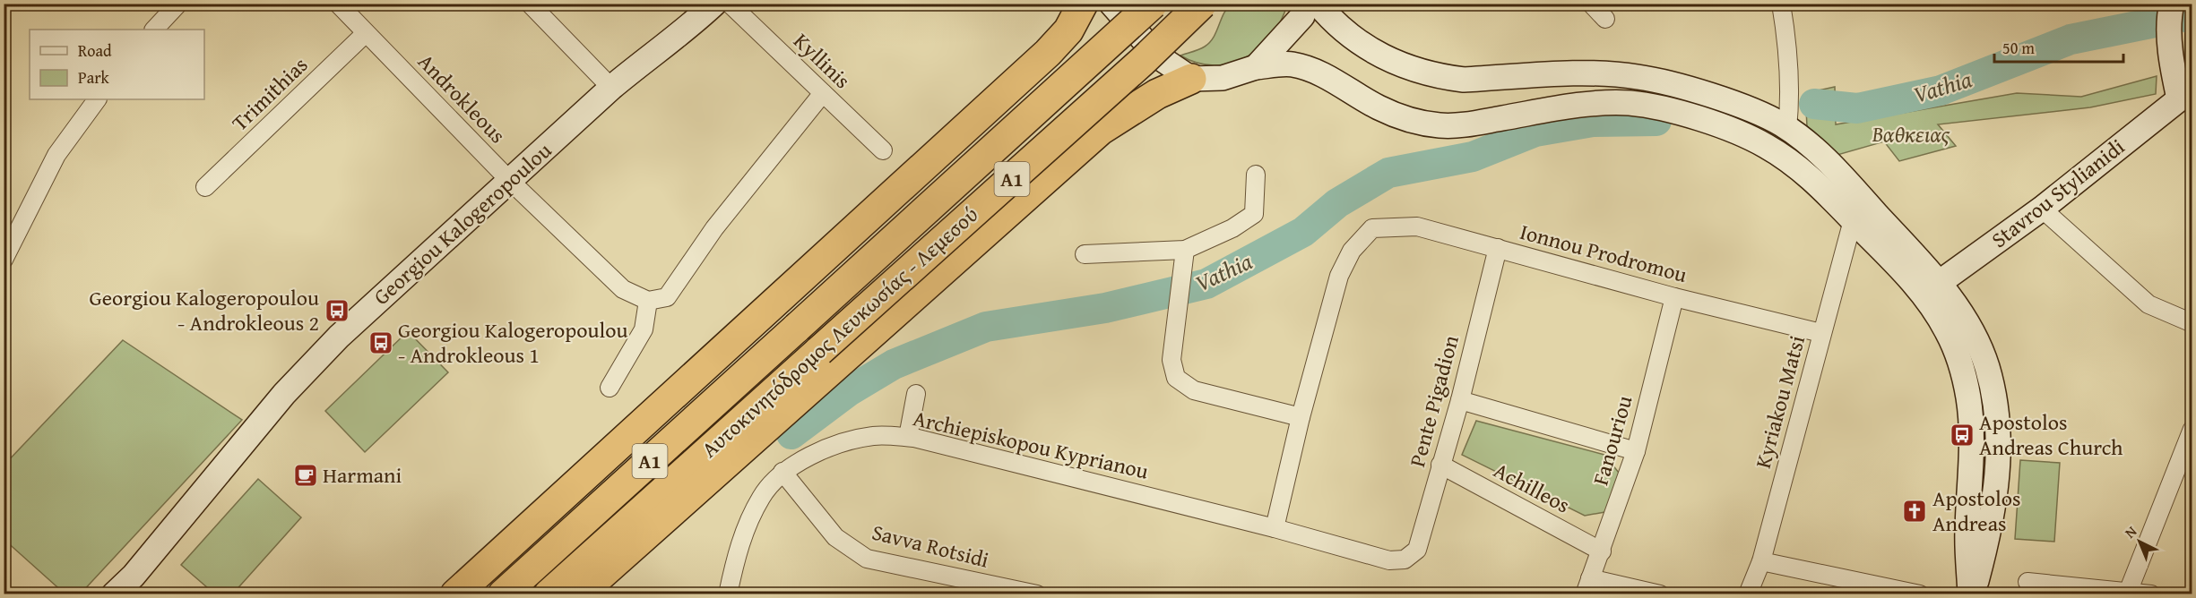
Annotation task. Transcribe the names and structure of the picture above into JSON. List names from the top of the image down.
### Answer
{
  "streets": {
    "highway": ["A1", "Αυτοκινητόδρομος Λευκωσίας - Λεμεσού"],
    "main road": ["Stavrou Stylianidi", "Georgiou Kalogeropoulou"],
    "street": [
      "Kyllinis",
      "Trimithias",
      "Androkleous",
      "Ionnou Prodromou",
      "Pente Pigadion",
      "Kyriakou Matsi",
      "Fanouriou",
      "Archiepiskopou Kyprianou",
      "Achilleos",
      "Savva Rotsidi"
    ]
  },
  "crossings": [
    ["Trimithias", "Androkleous"],
    ["Androkleous", "Georgiou Kalogeropoulou"],
    ["Ionnou Prodromou", "Pente Pigadion"],
    ["Ionnou Prodromou", "Kyriakou Matsi"],
    ["Ionnou Prodromou", "Fanouriou"],
    ["Pente Pigadion", "Archiepiskopou Kyprianou"],
    ["Pente Pigadion", "Achilleos"],
    ["Fanouriou", "Achilleos"],
    ["Archiepiskopou Kyprianou", "Savva Rotsidi"]
  ],
  "water": ["Vathia"],
  "parks": ["Βαθκειας"],
  "places": {
    "bus stop": ["Georgiou Kalogeropoulou - Androkleous 2", "Georgiou Kalogeropoulou - Androkleous 1", "Apostolos Andreas Church"],
    "cafe": ["Harmani"],
    "church": ["Apostolos Andreas"]
  },
  "legend": ["Road", "Park"],
  "scale_bar": "50 m",
  "north": "top left"
}
